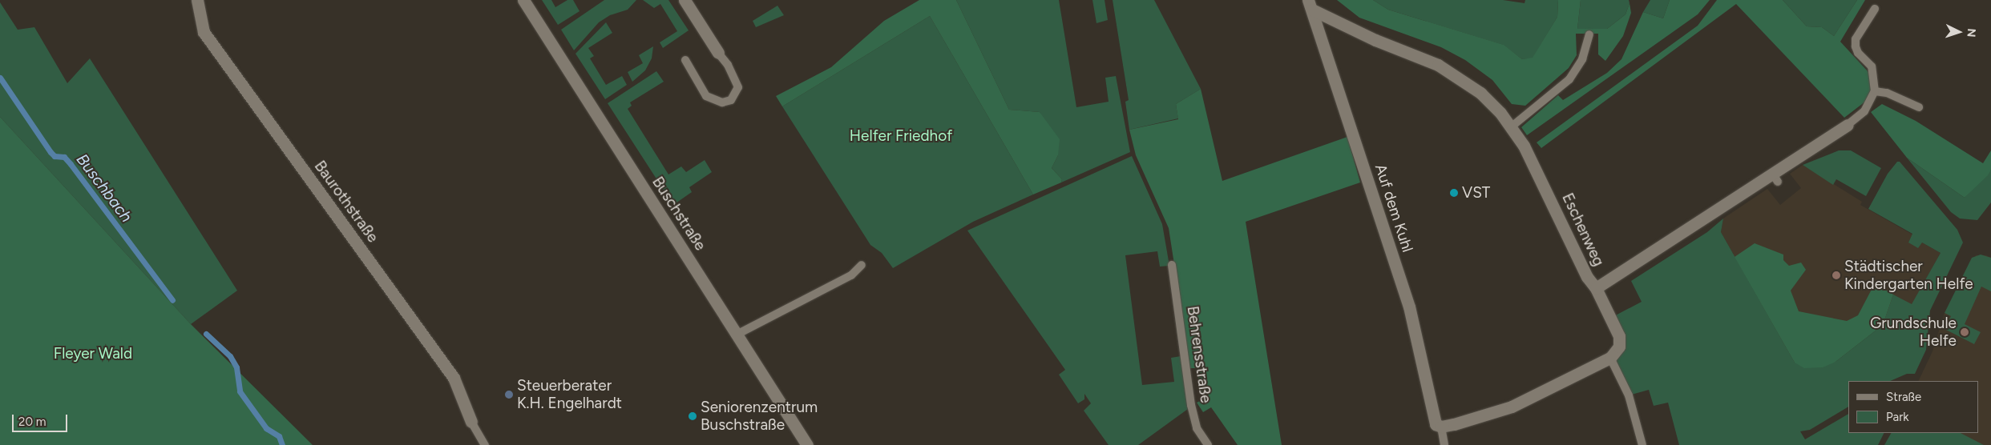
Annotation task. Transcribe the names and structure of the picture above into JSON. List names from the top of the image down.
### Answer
{
  "streets": {
    "street": [
      "Baurothstraße",
      "Auf dem Kuhl",
      "Buschstraße",
      "Eschenweg"
    ],
    "lane": ["Behrensstraße"]
  },
  "crossings": [
    ["Auf dem Kuhl", "Eschenweg"]
  ],
  "water": ["Buschbach"],
  "parks": ["Helfer Friedhof", "Fleyer Wald"],
  "places": [
    "VST",
    "Städtischer Kindergarten Helfe",
    "Grundschule Helfe",
    "Steuerberater K.H. Engelhardt",
    "Seniorenzentrum Buschstraße"
  ],
  "legend": ["Straße", "Park"],
  "scale_bar": "20 m",
  "north": "right"
}
